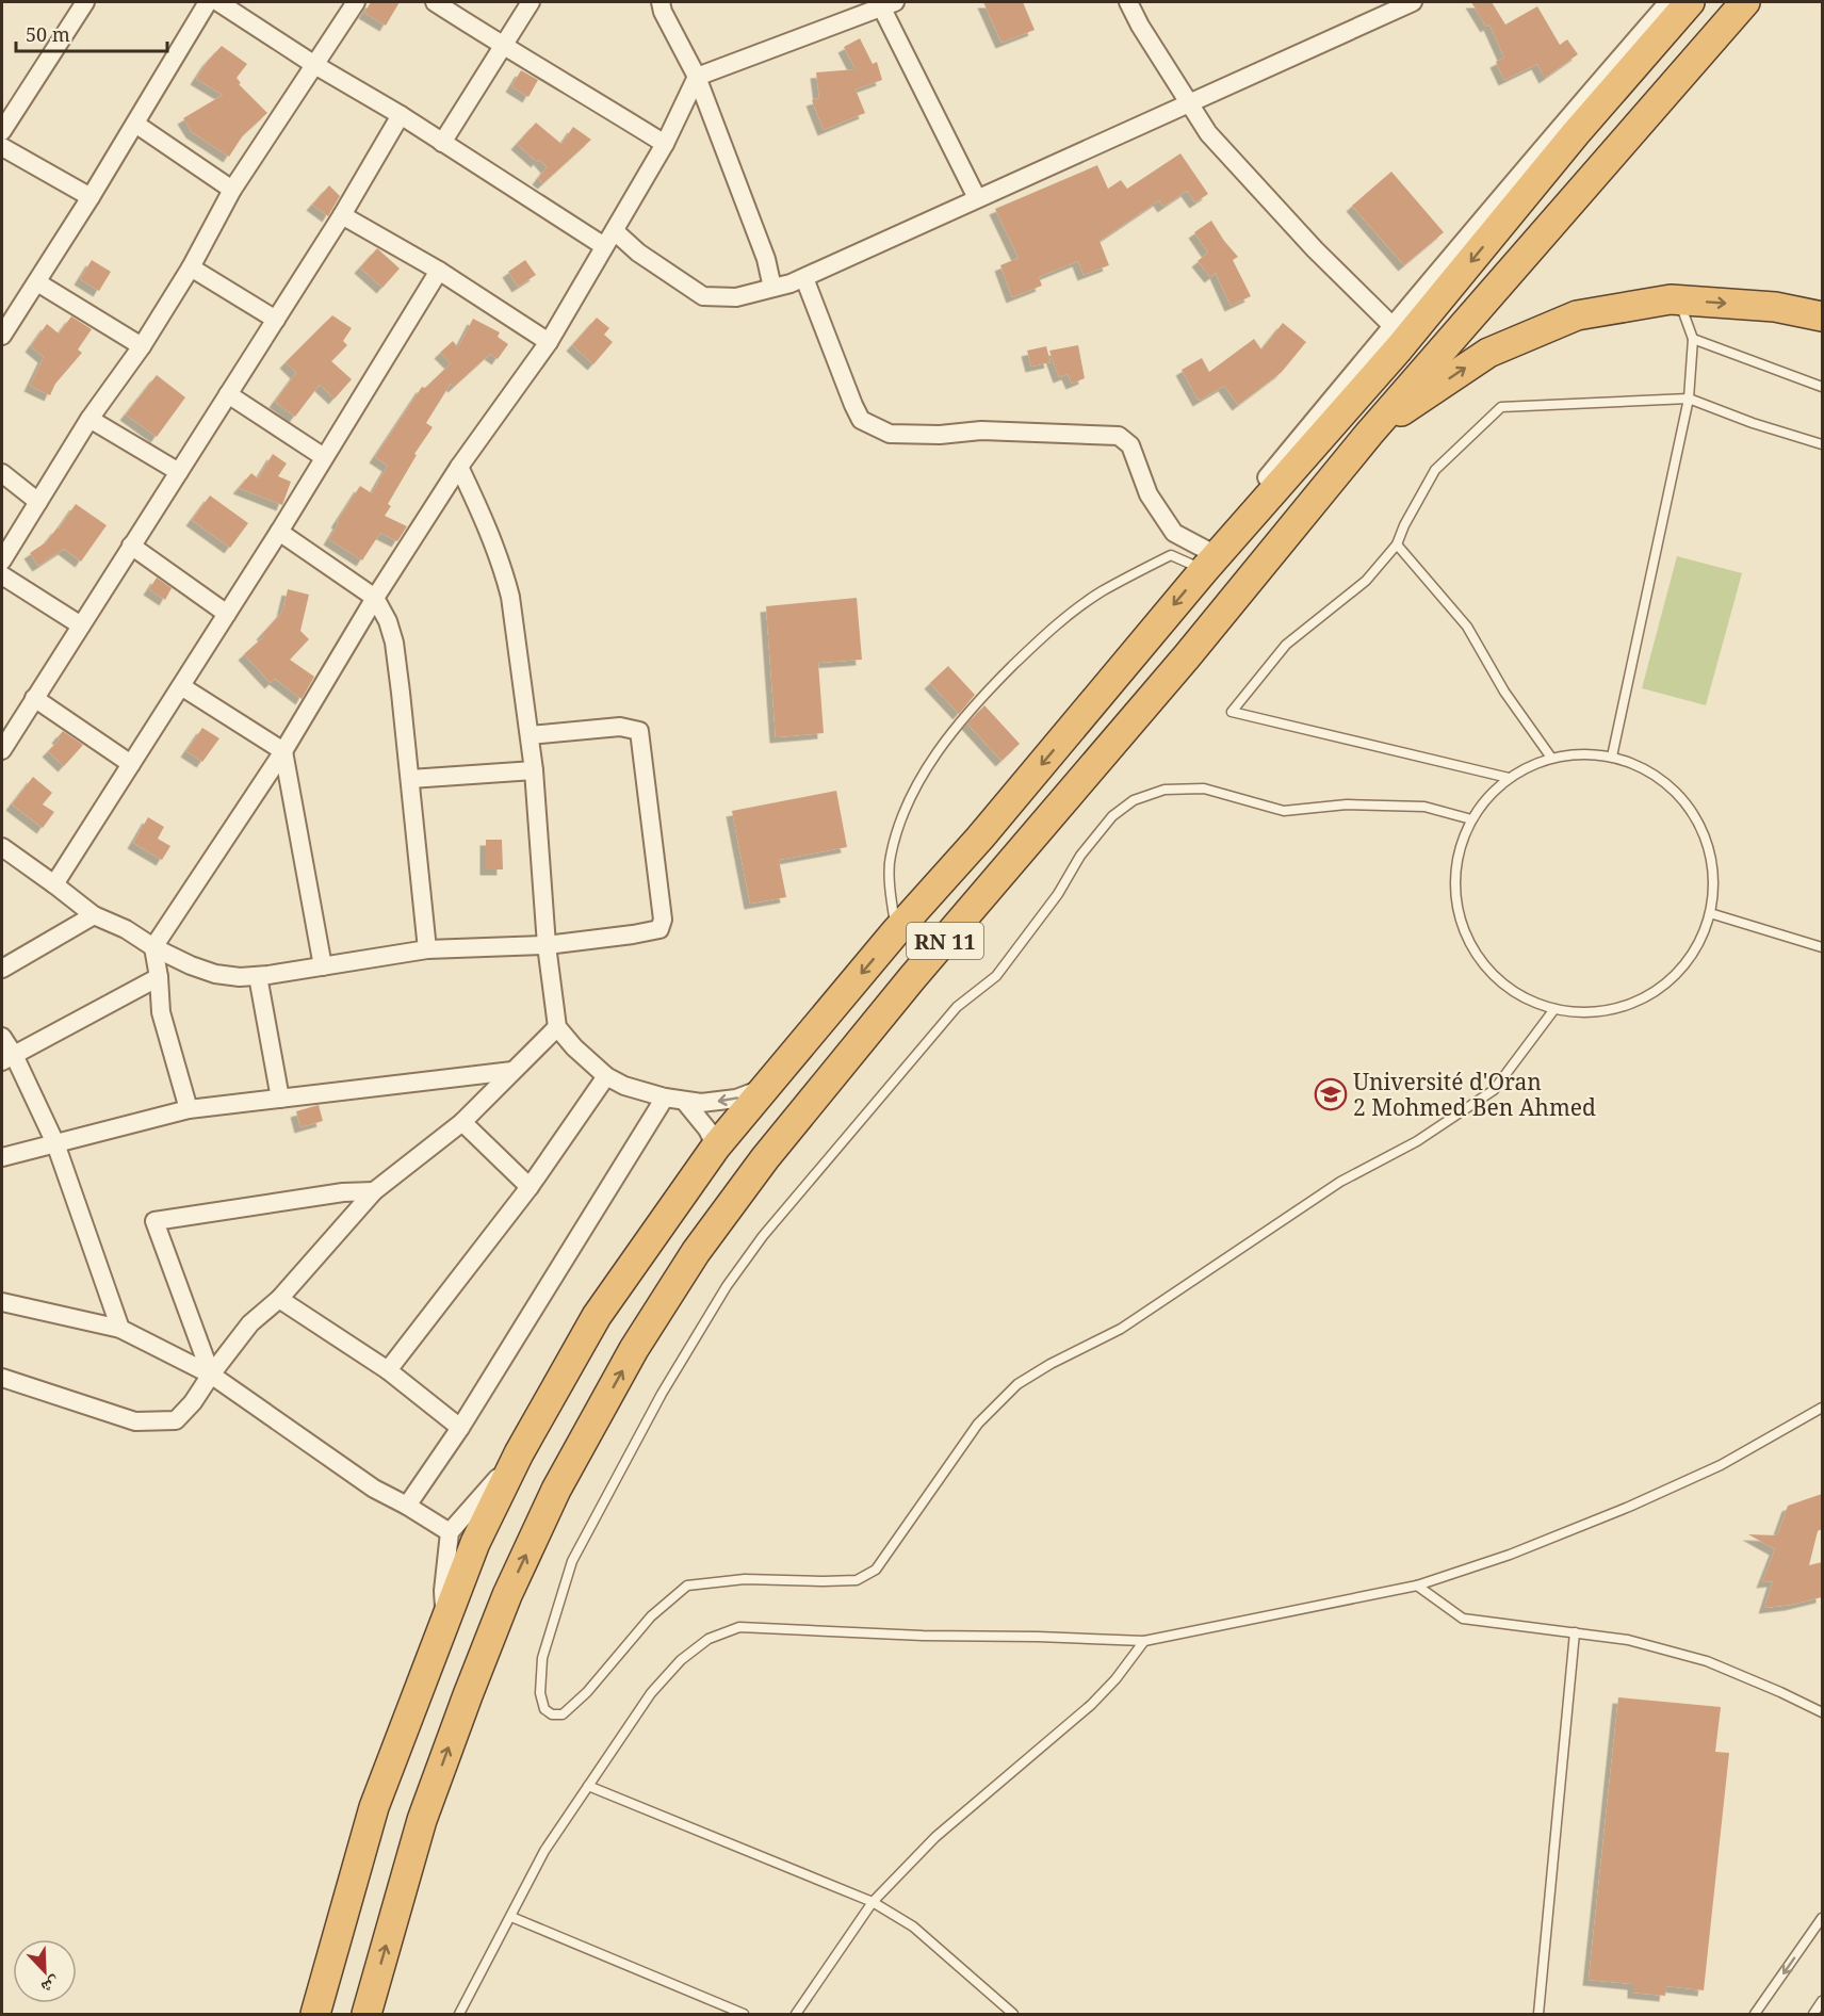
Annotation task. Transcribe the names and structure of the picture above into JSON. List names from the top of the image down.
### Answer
{
  "streets": {
    "highway": ["RN 11"]
  },
  "places": {
    "school or university": ["Université d'Oran 2 Mohmed Ben Ahmed"]
  },
  "scale_bar": "50 m",
  "north": "bottom right"
}
